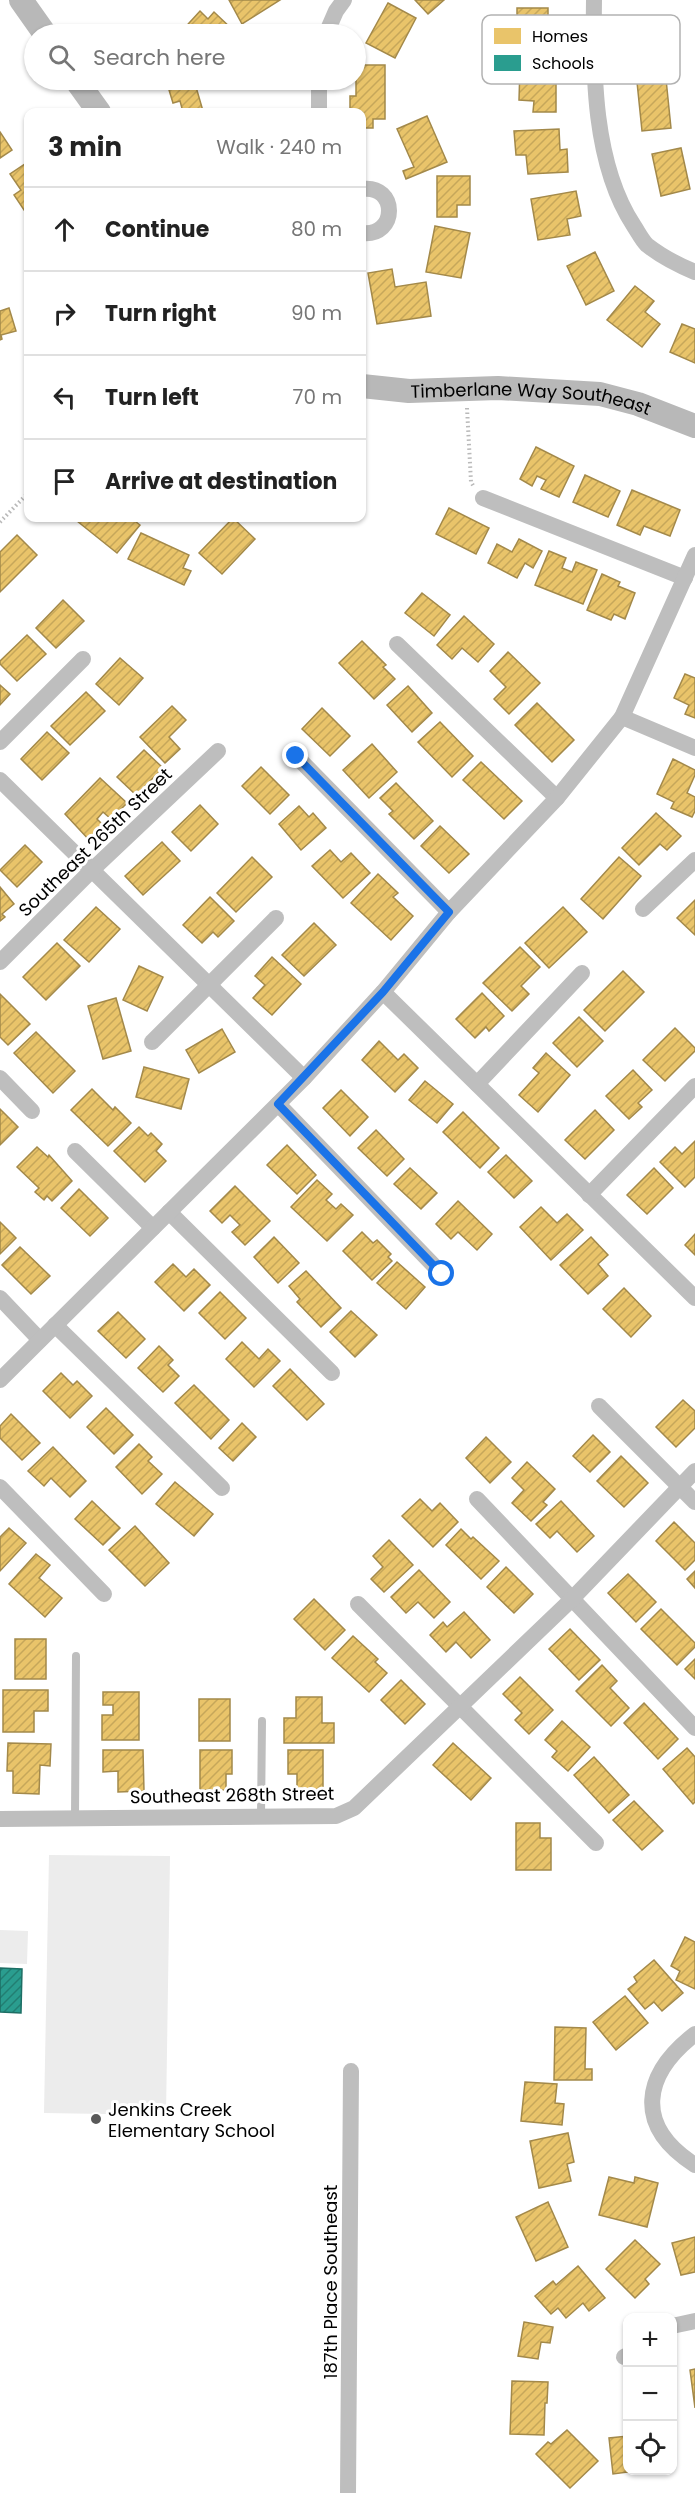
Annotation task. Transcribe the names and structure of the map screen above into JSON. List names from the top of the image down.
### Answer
{
  "streets": {
    "street": [
      "Timberlane Way Southeast",
      "Southeast 265th Street",
      "Southeast 268th Street",
      "187th Place Southeast"
    ]
  },
  "places": ["Jenkins Creek Elementary School"],
  "legend": ["Homes", "Schools"],
  "page": {
    "search": "Search here",
    "heading": ["3 min", "Walk · 240 m"],
    "list": [
      ["Continue", "80 m"],
      ["Turn right", "90 m"],
      ["Turn left", "70 m"],
      "Arrive at destination"
    ],
    "map_buttons": ["+", "−"]
  }
}
